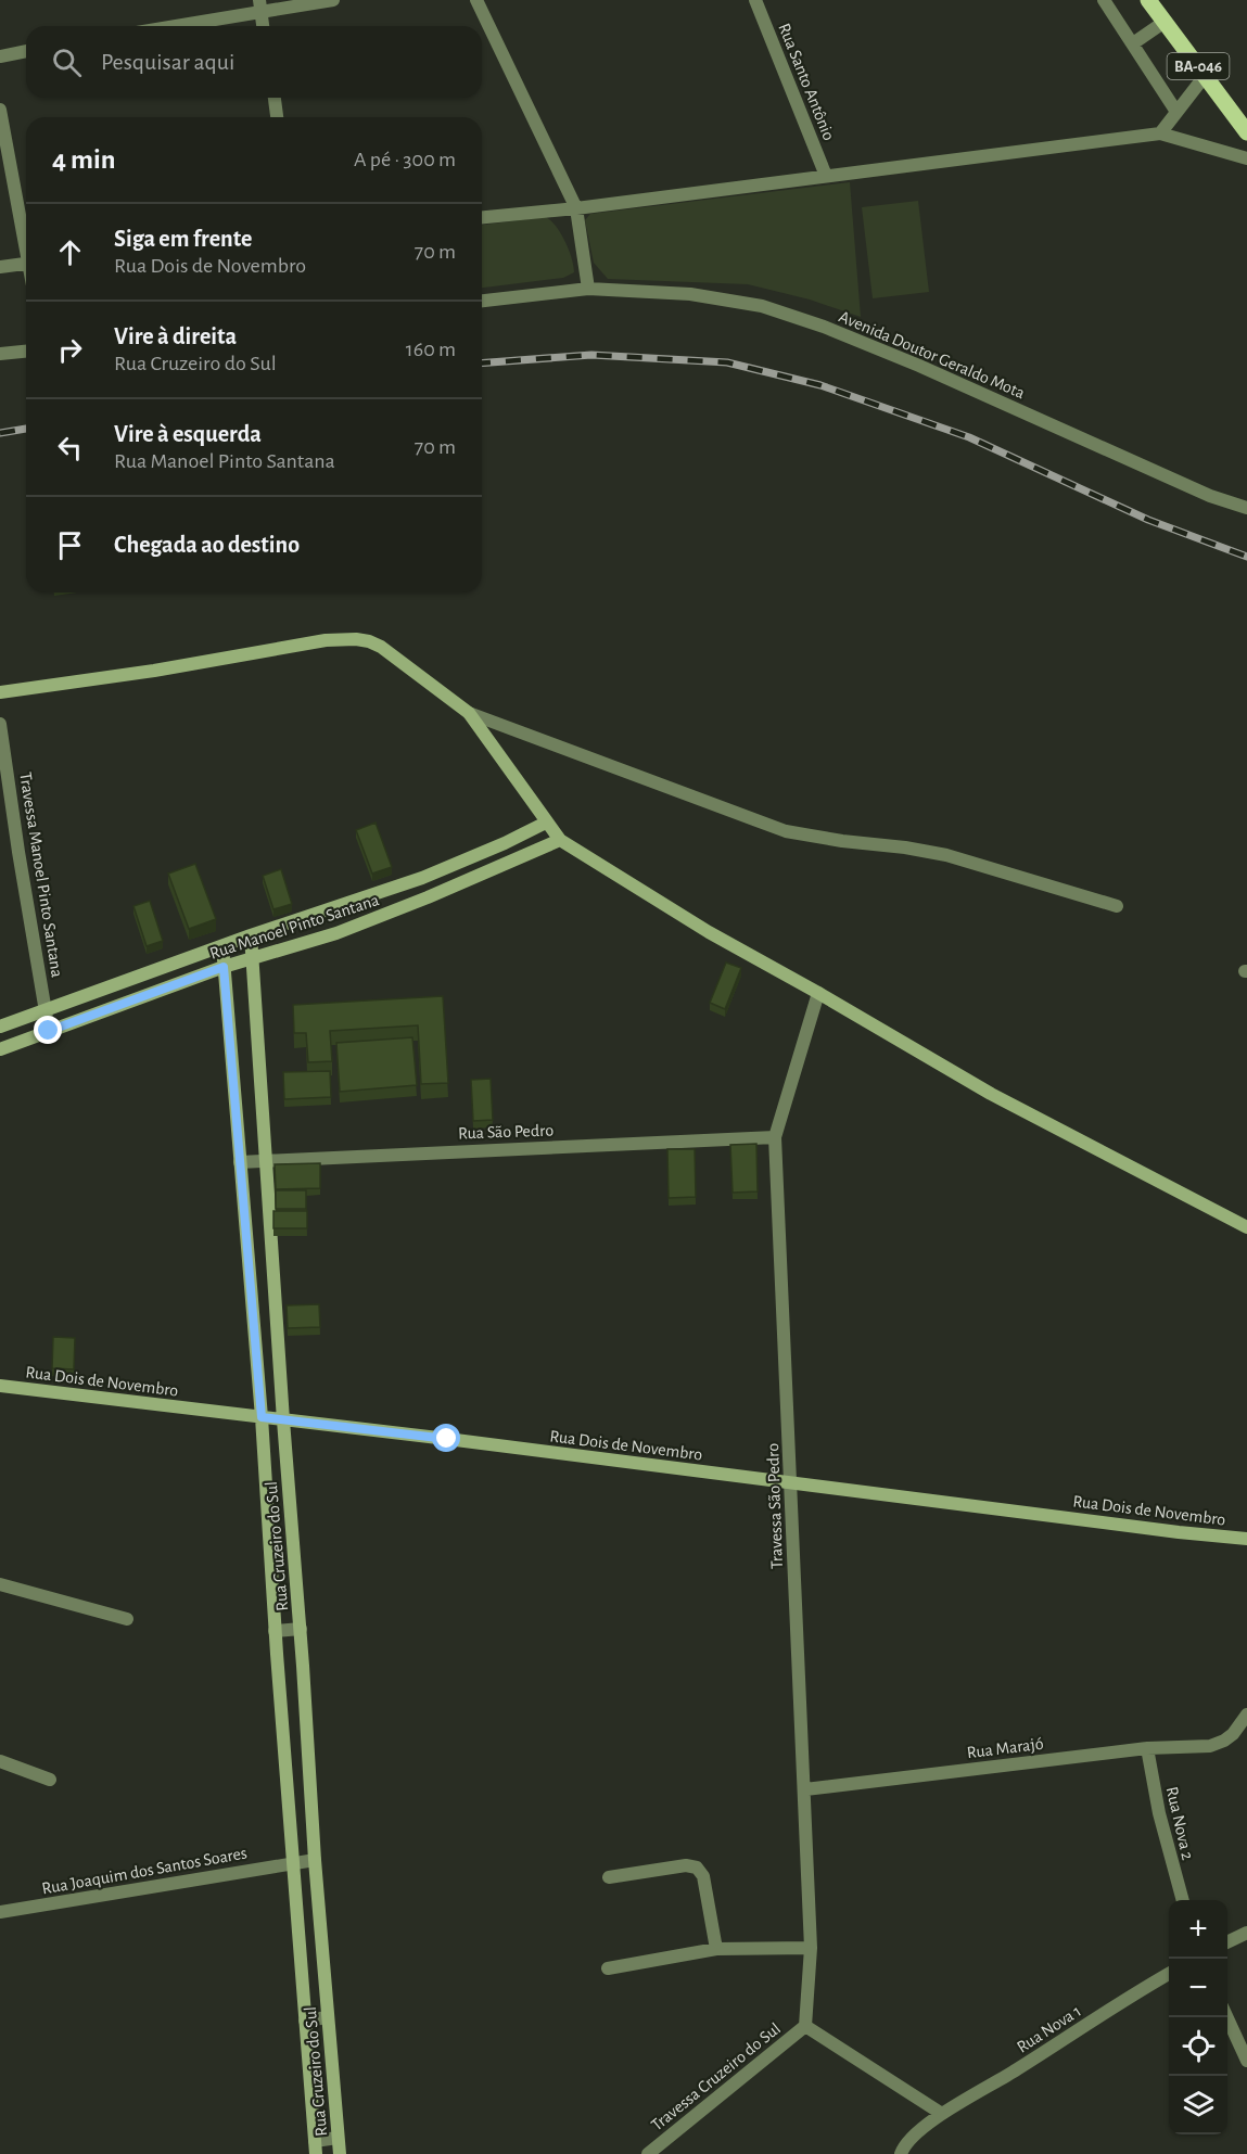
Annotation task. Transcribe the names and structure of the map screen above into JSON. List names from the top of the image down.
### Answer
{
  "streets": {
    "main road": ["BA-046"],
    "street": [
      "Rua Santo Antônio",
      "Avenida Doutor Geraldo Mota",
      "Travessa Manoel Pinto Santana",
      "Rua Manoel Pinto Santana",
      "Rua São Pedro",
      "Rua Dois de Novembro",
      "Travessa São Pedro",
      "Rua Cruzeiro do Sul",
      "Rua Marajó",
      "Rua Nova 2",
      "Rua Joaquim dos Santos Soares",
      "Rua Nova 1",
      "Travessa Cruzeiro do Sul"
    ]
  },
  "crossings": [
    ["Travessa Manoel Pinto Santana", "Rua Manoel Pinto Santana"],
    ["Rua Manoel Pinto Santana", "Rua Cruzeiro do Sul"],
    ["Rua São Pedro", "Travessa São Pedro"],
    ["Rua São Pedro", "Rua Cruzeiro do Sul"],
    ["Rua Dois de Novembro", "Travessa São Pedro"],
    ["Rua Dois de Novembro", "Rua Cruzeiro do Sul"],
    ["Travessa São Pedro", "Rua Marajó"],
    ["Travessa São Pedro", "Travessa Cruzeiro do Sul"],
    ["Rua Cruzeiro do Sul", "Rua Joaquim dos Santos Soares"],
    ["Rua Marajó", "Rua Nova 2"]
  ],
  "page": {
    "search": "Pesquisar aqui",
    "heading": ["4 min", "A pé · 300 m"],
    "list": [
      ["Siga em frente", "Rua Dois de Novembro", "70 m"],
      ["Vire à direita", "Rua Cruzeiro do Sul", "160 m"],
      ["Vire à esquerda", "Rua Manoel Pinto Santana", "70 m"],
      "Chegada ao destino"
    ],
    "map_buttons": ["+", "−"]
  }
}
